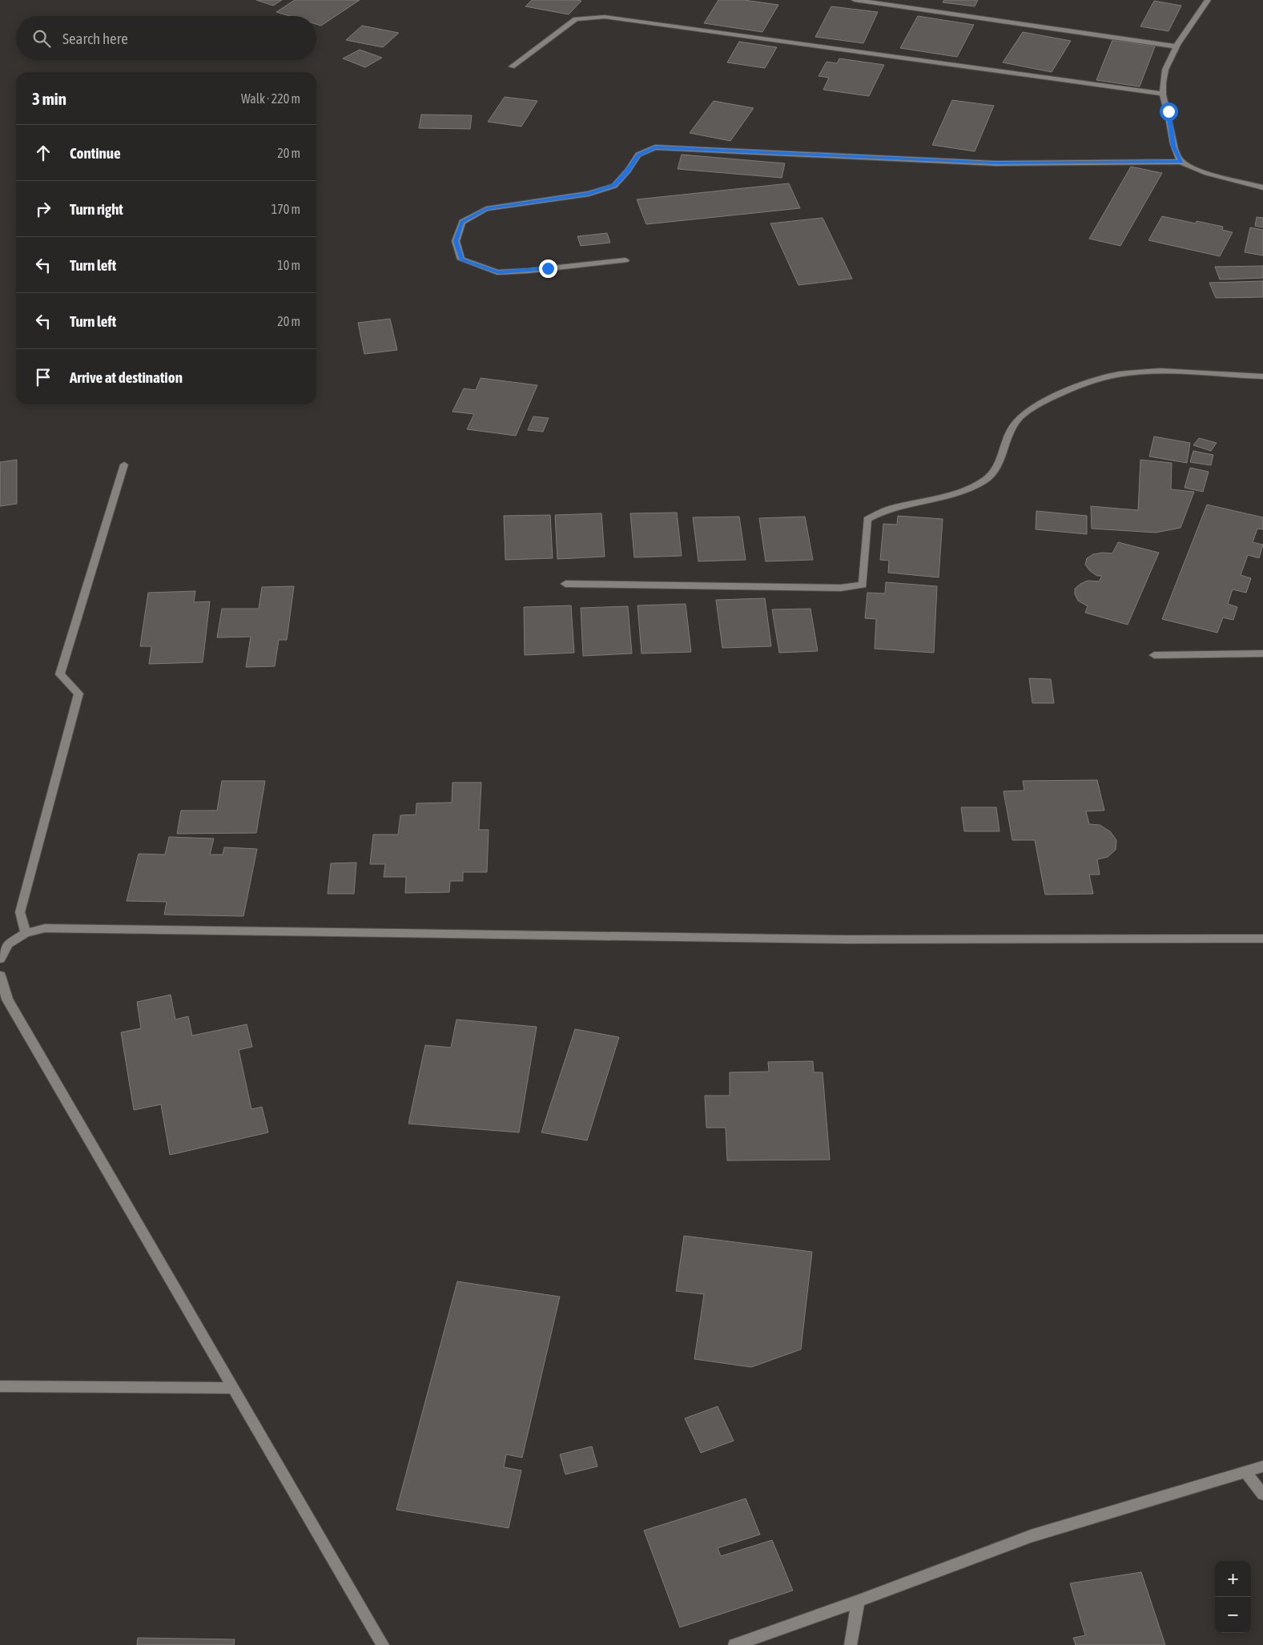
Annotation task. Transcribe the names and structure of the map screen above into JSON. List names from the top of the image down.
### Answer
{
  "page": {
    "search": "Search here",
    "heading": ["3 min", "Walk · 220 m"],
    "list": [
      ["Continue", "20 m"],
      ["Turn right", "170 m"],
      ["Turn left", "10 m"],
      ["Turn left", "20 m"],
      "Arrive at destination"
    ],
    "map_buttons": ["+", "−"]
  }
}
